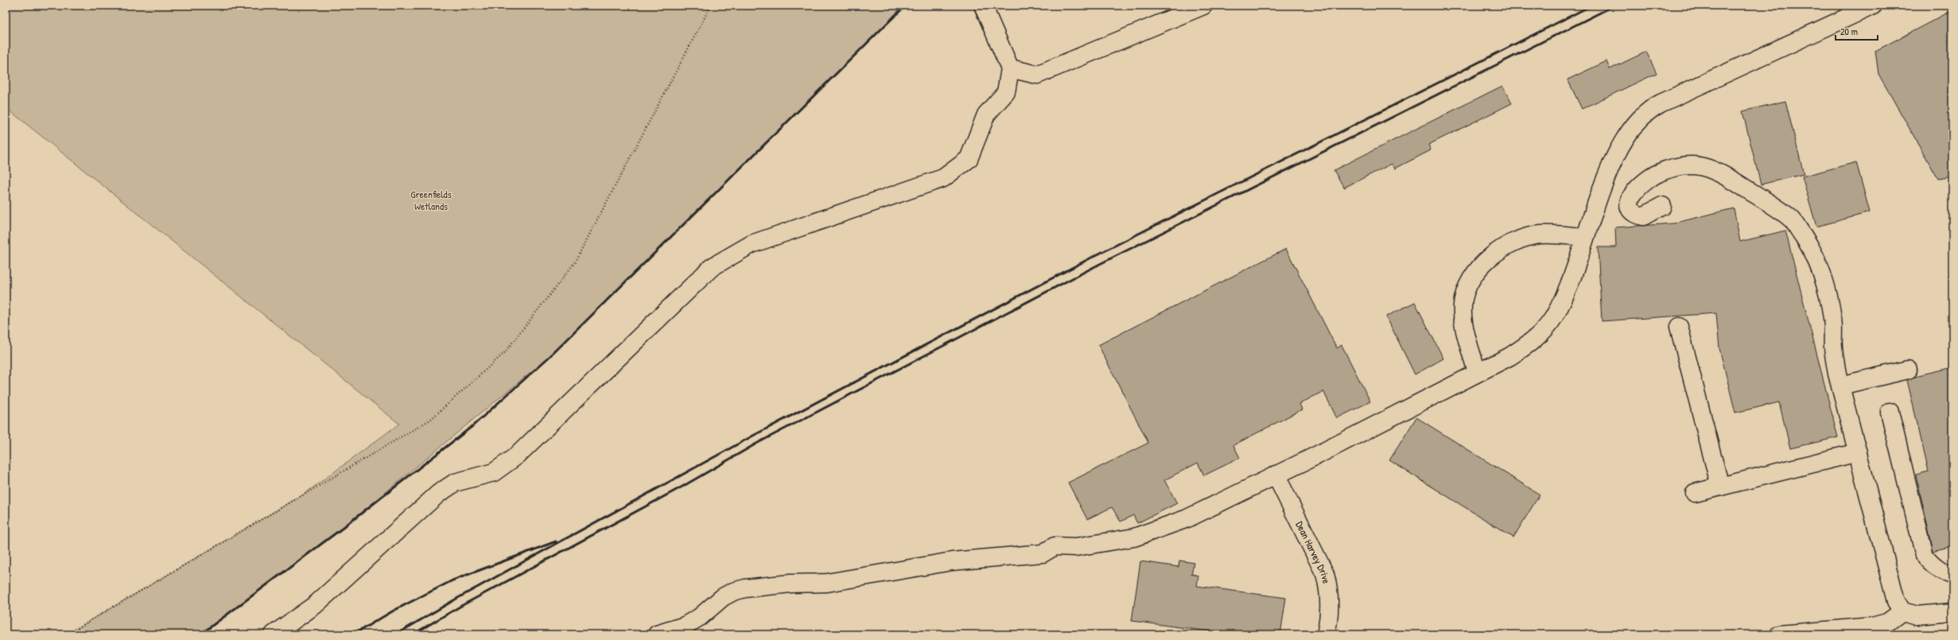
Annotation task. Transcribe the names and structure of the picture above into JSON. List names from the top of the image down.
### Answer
{
  "streets": {
    "lane": ["Dean Harvey Drive"]
  },
  "parks": ["Greenfields Wetlands"],
  "scale_bar": "20 m"
}
